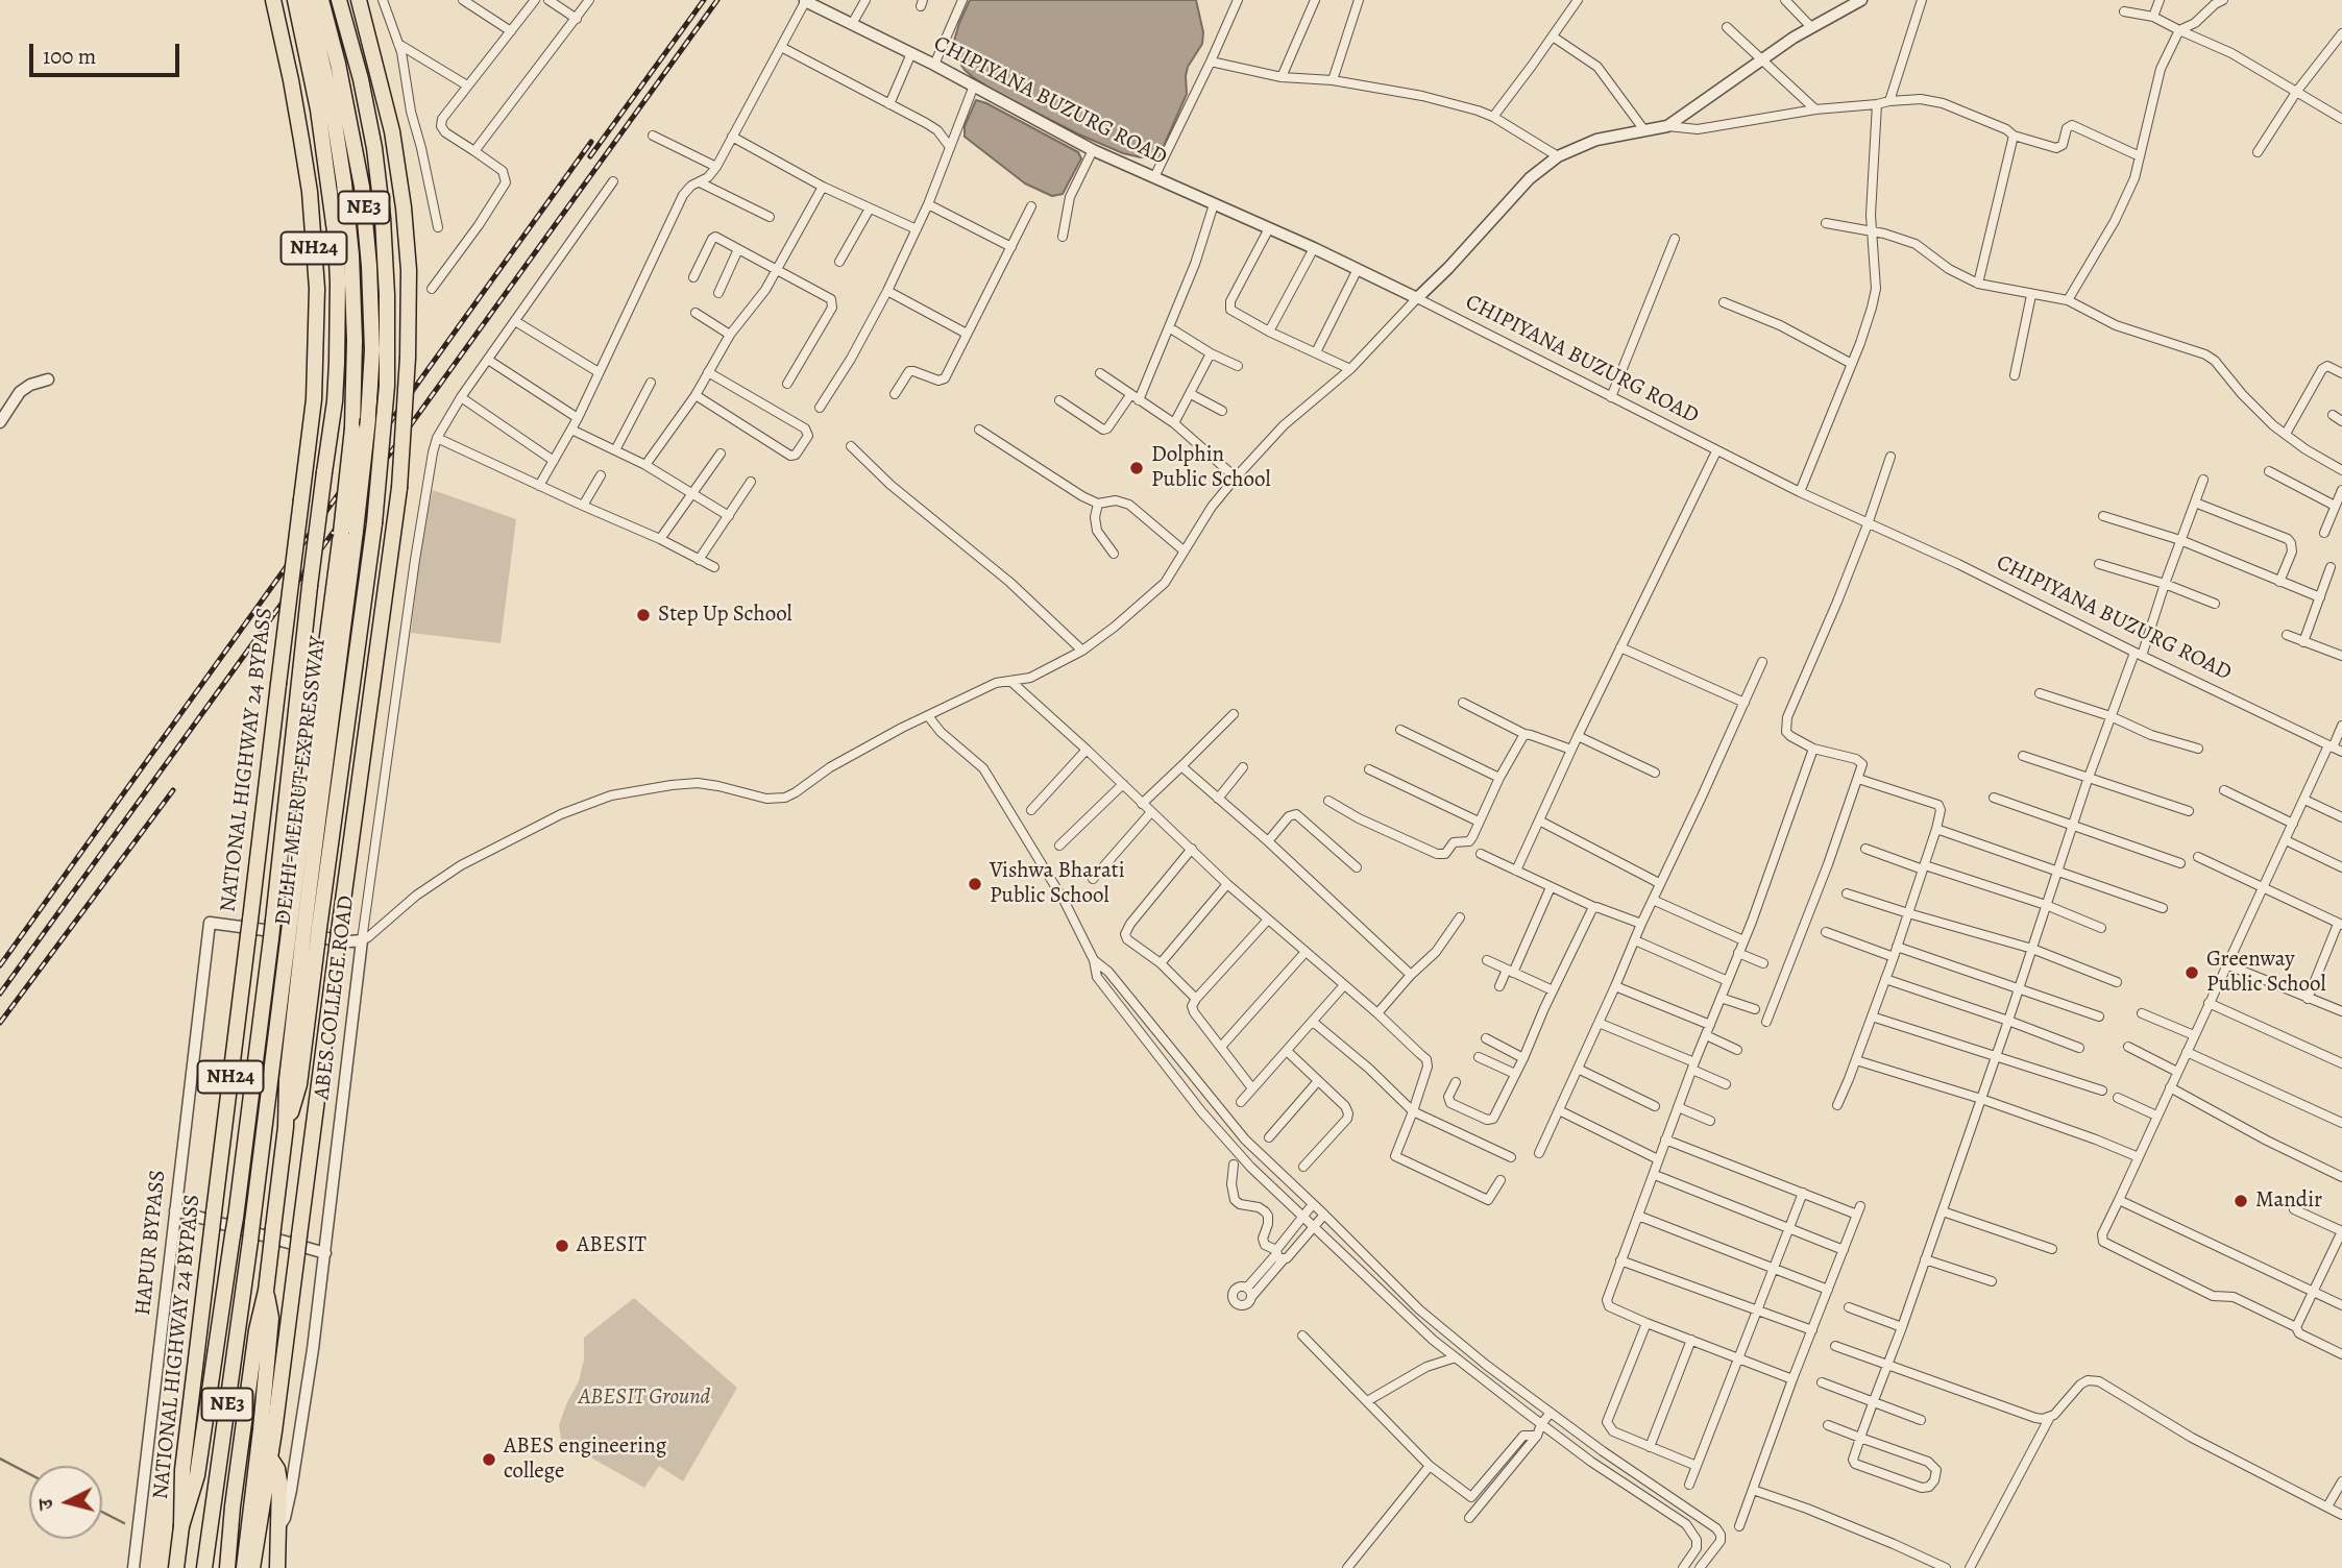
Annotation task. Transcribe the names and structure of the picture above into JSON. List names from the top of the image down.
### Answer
{
  "streets": {
    "highway": [
      "NE3",
      "NH24",
      "NATIONAL HIGHWAY 24 BYPASS",
      "DELHI-MEERUT EXPRESSWAY"
    ],
    "street": ["CHIPIYANA BUZURG ROAD", "ABES COLLEGE ROAD", "HAPUR BYPASS"]
  },
  "crossings": [
    ["ABES COLLEGE ROAD", "HAPUR BYPASS"]
  ],
  "parks": ["ABESIT Ground"],
  "places": [
    "Dolphin Public School",
    "Step Up School",
    "Vishwa Bharati Public School",
    "Greenway Public School",
    "Mandir",
    "ABESIT",
    "ABES engineering college"
  ],
  "scale_bar": "100 m",
  "north": "left"
}
